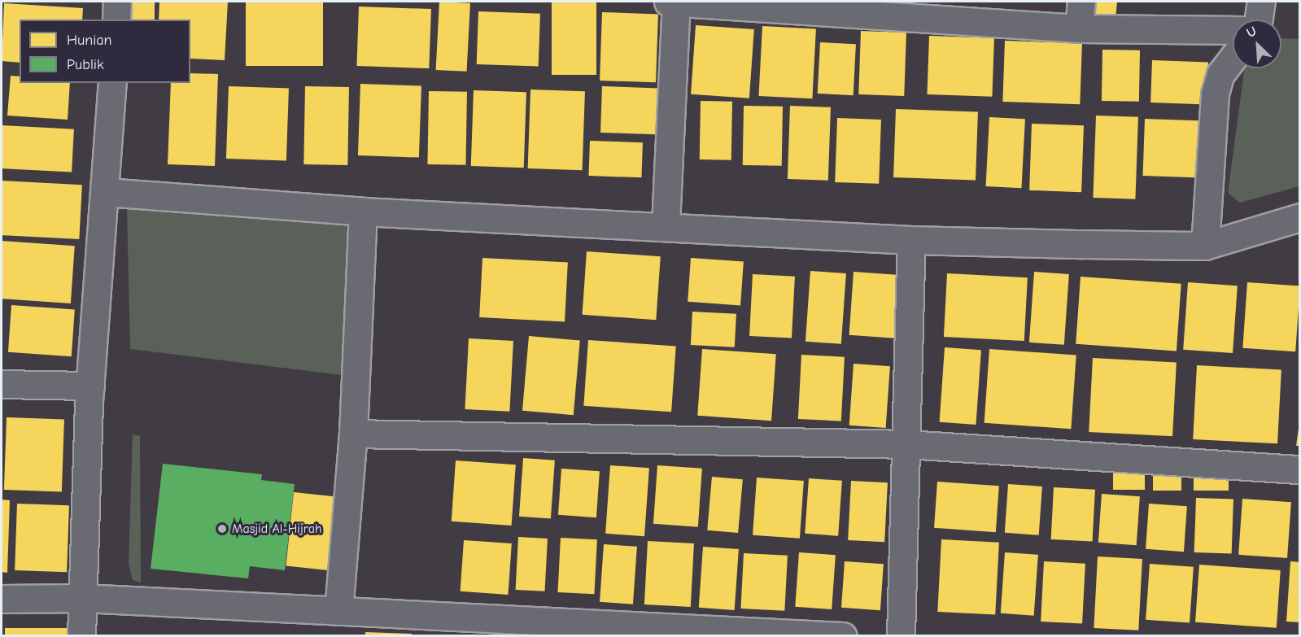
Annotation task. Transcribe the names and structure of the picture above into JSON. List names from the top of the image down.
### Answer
{
  "places": ["Masjid Al-Hijrah"],
  "legend": ["Hunian", "Publik"],
  "north": "top left"
}
